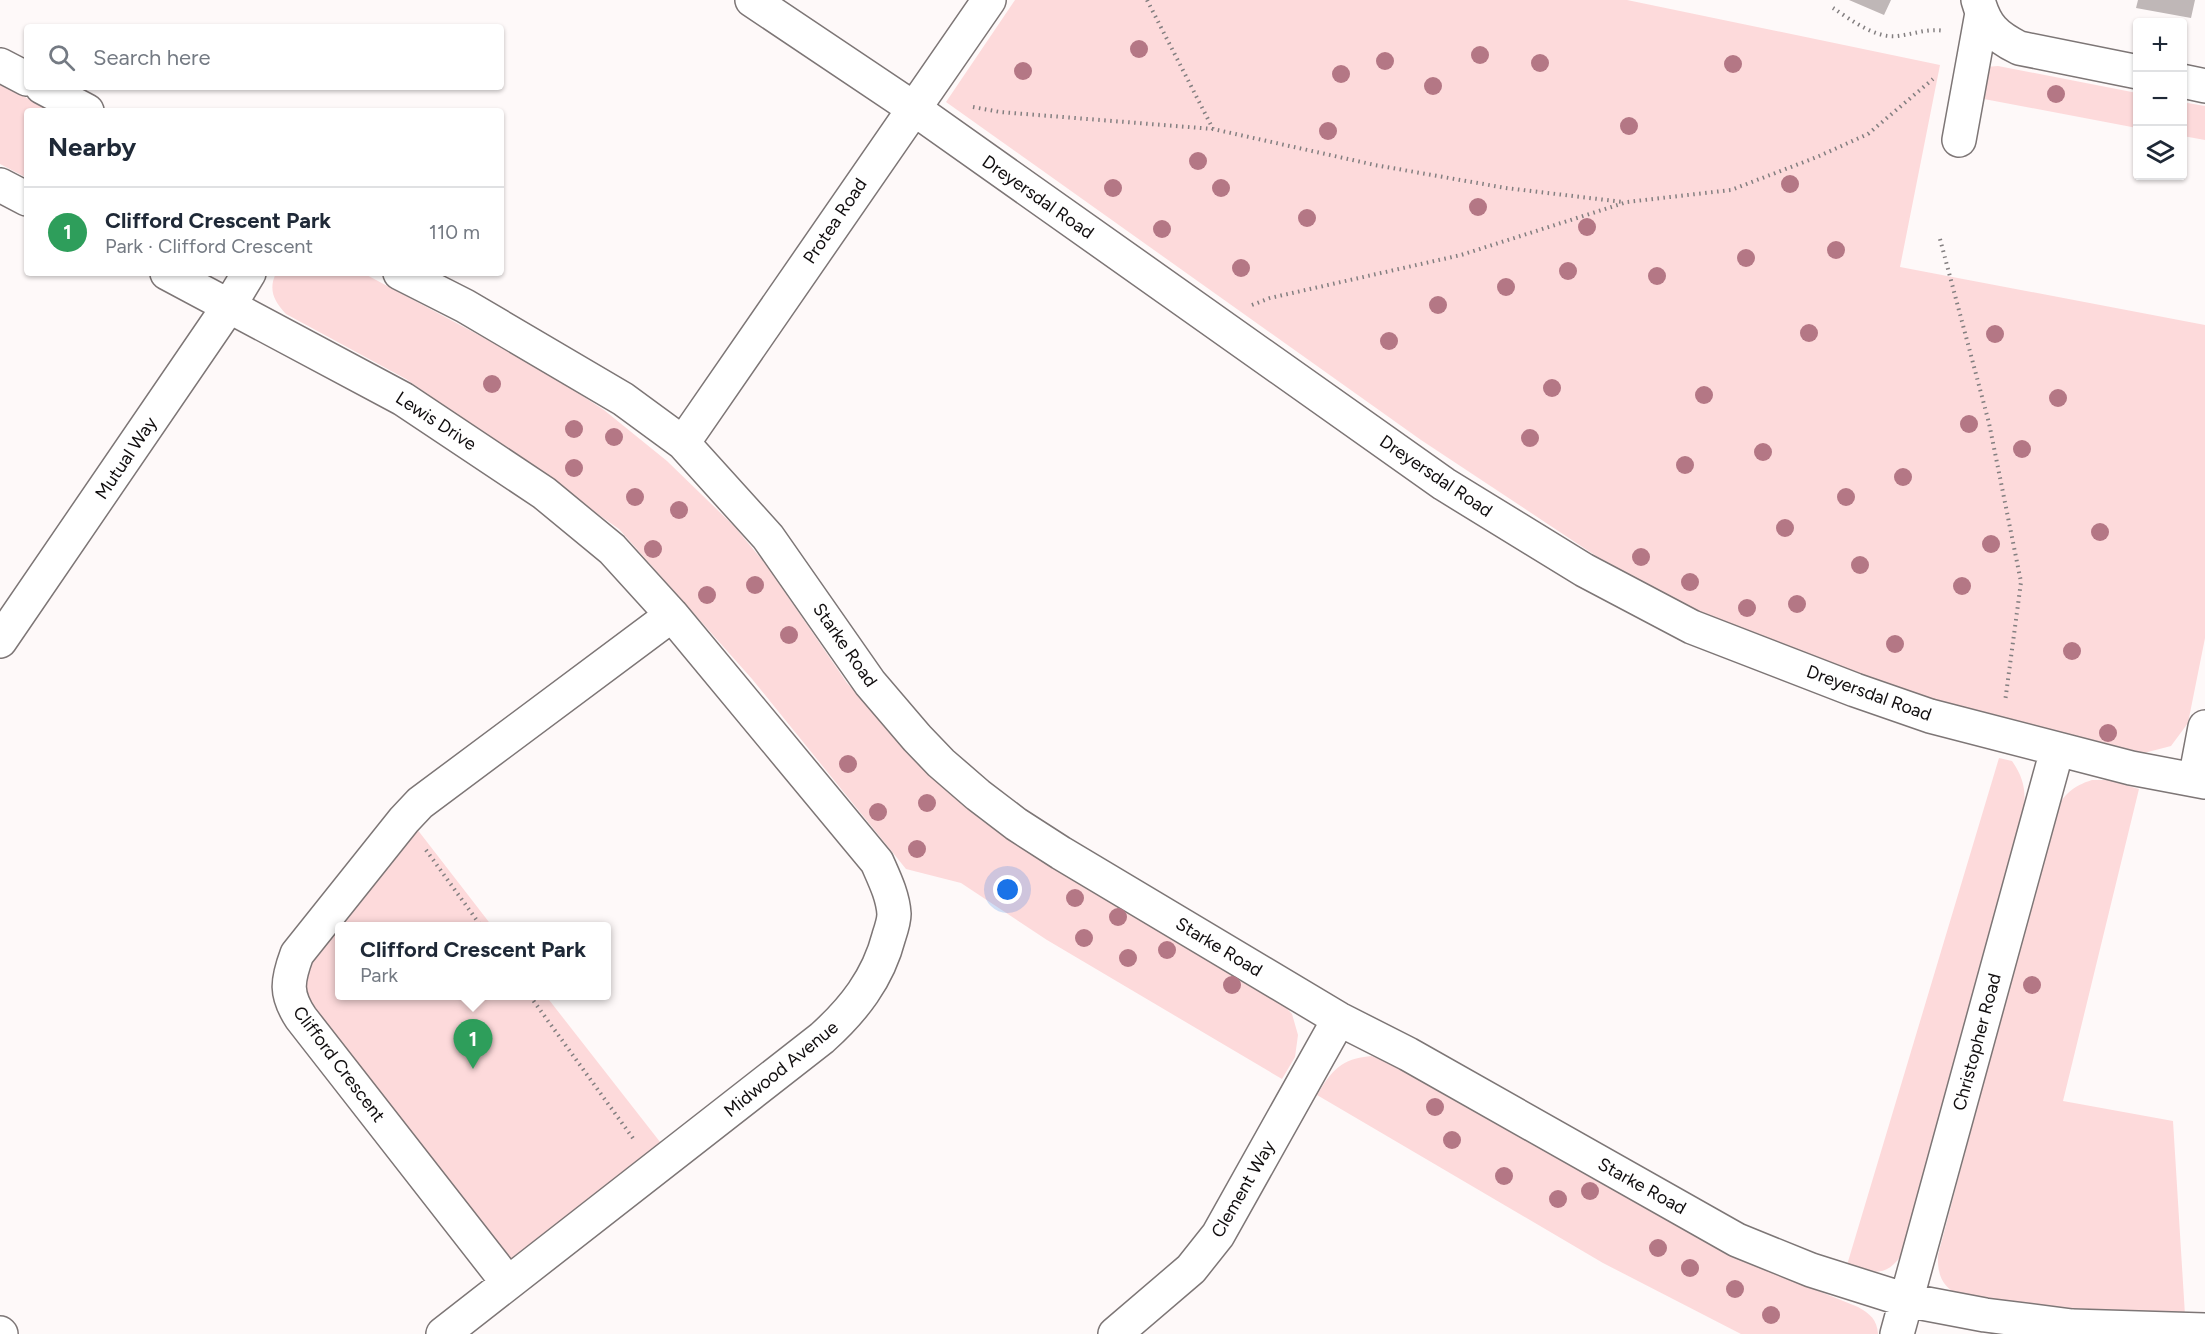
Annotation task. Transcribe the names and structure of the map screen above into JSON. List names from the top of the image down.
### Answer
{
  "streets": {
    "street": [
      "Dreyersdal Road",
      "Protea Road",
      "Lewis Drive",
      "Mutual Way",
      "Starke Road",
      "Christopher Road",
      "Clifford Crescent",
      "Midwood Avenue",
      "Clement Way"
    ]
  },
  "crossings": [
    ["Dreyersdal Road", "Protea Road"],
    ["Dreyersdal Road", "Christopher Road"],
    ["Protea Road", "Starke Road"],
    ["Lewis Drive", "Mutual Way"],
    ["Lewis Drive", "Clifford Crescent"],
    ["Lewis Drive", "Midwood Avenue"],
    ["Starke Road", "Christopher Road"],
    ["Starke Road", "Clement Way"],
    ["Clifford Crescent", "Midwood Avenue"]
  ],
  "page": {
    "map_buttons": ["+", "−"],
    "search": "Search here",
    "heading": "Nearby",
    "list": [
      {
        "mark": "1",
        "name": "Clifford Crescent Park",
        "note": "Park · Clifford Crescent",
        "value": "110 m"
      }
    ],
    "popup": ["Clifford Crescent Park", "Park"],
    "pins": "1"
  }
}
